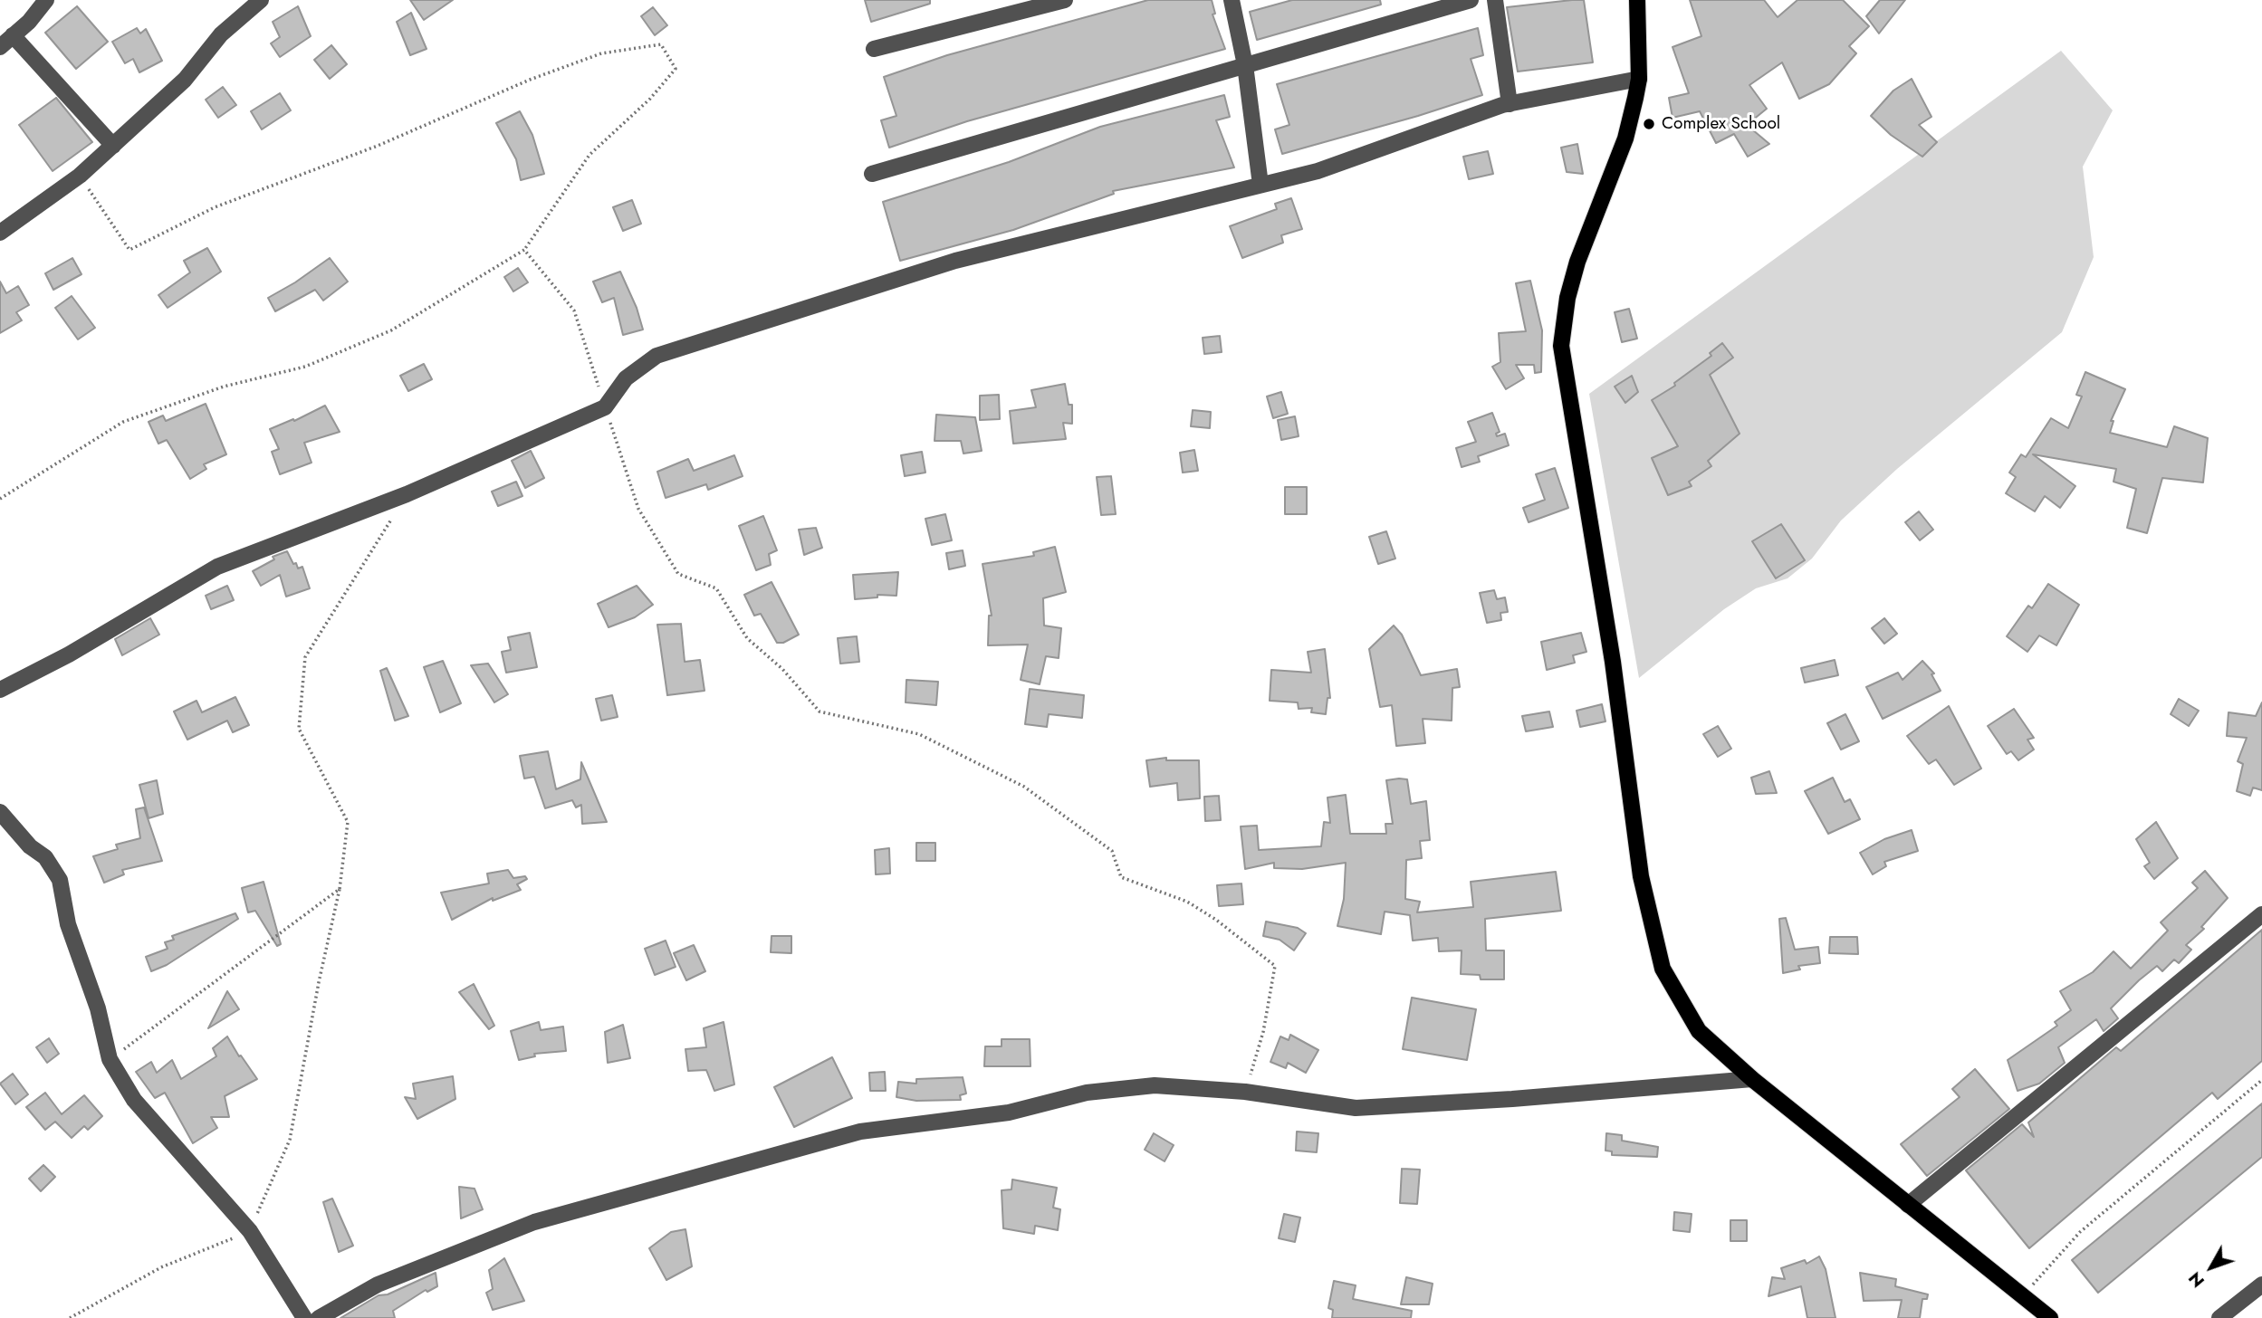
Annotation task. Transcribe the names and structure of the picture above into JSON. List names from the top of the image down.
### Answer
{
  "places": ["Complex School"],
  "north": "bottom left"
}
